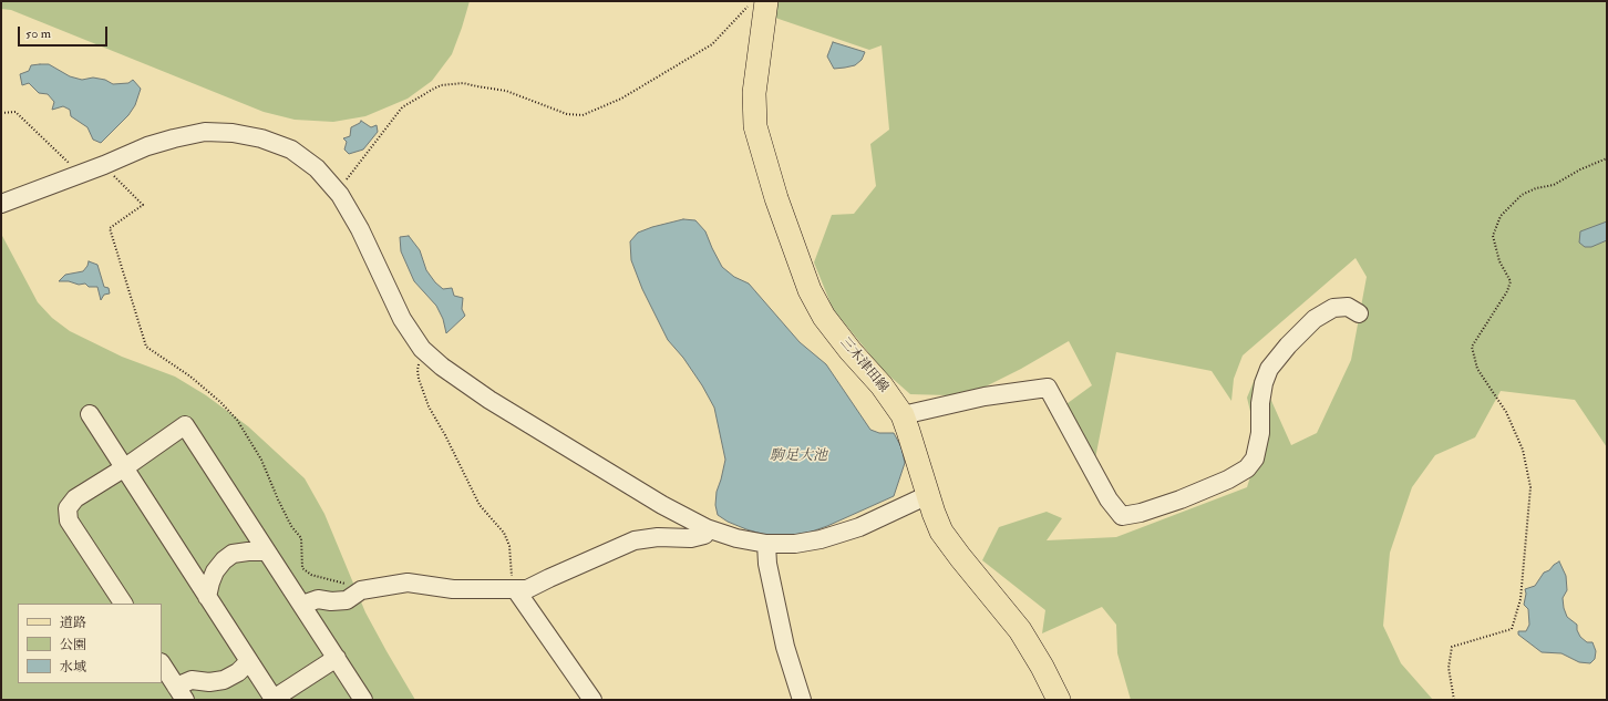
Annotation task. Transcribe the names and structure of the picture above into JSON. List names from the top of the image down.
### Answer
{
  "streets": {
    "main road": ["三木津田線"]
  },
  "water": ["駒足大池"],
  "legend": ["道路", "公園", "水域"],
  "scale_bar": "50 m"
}
